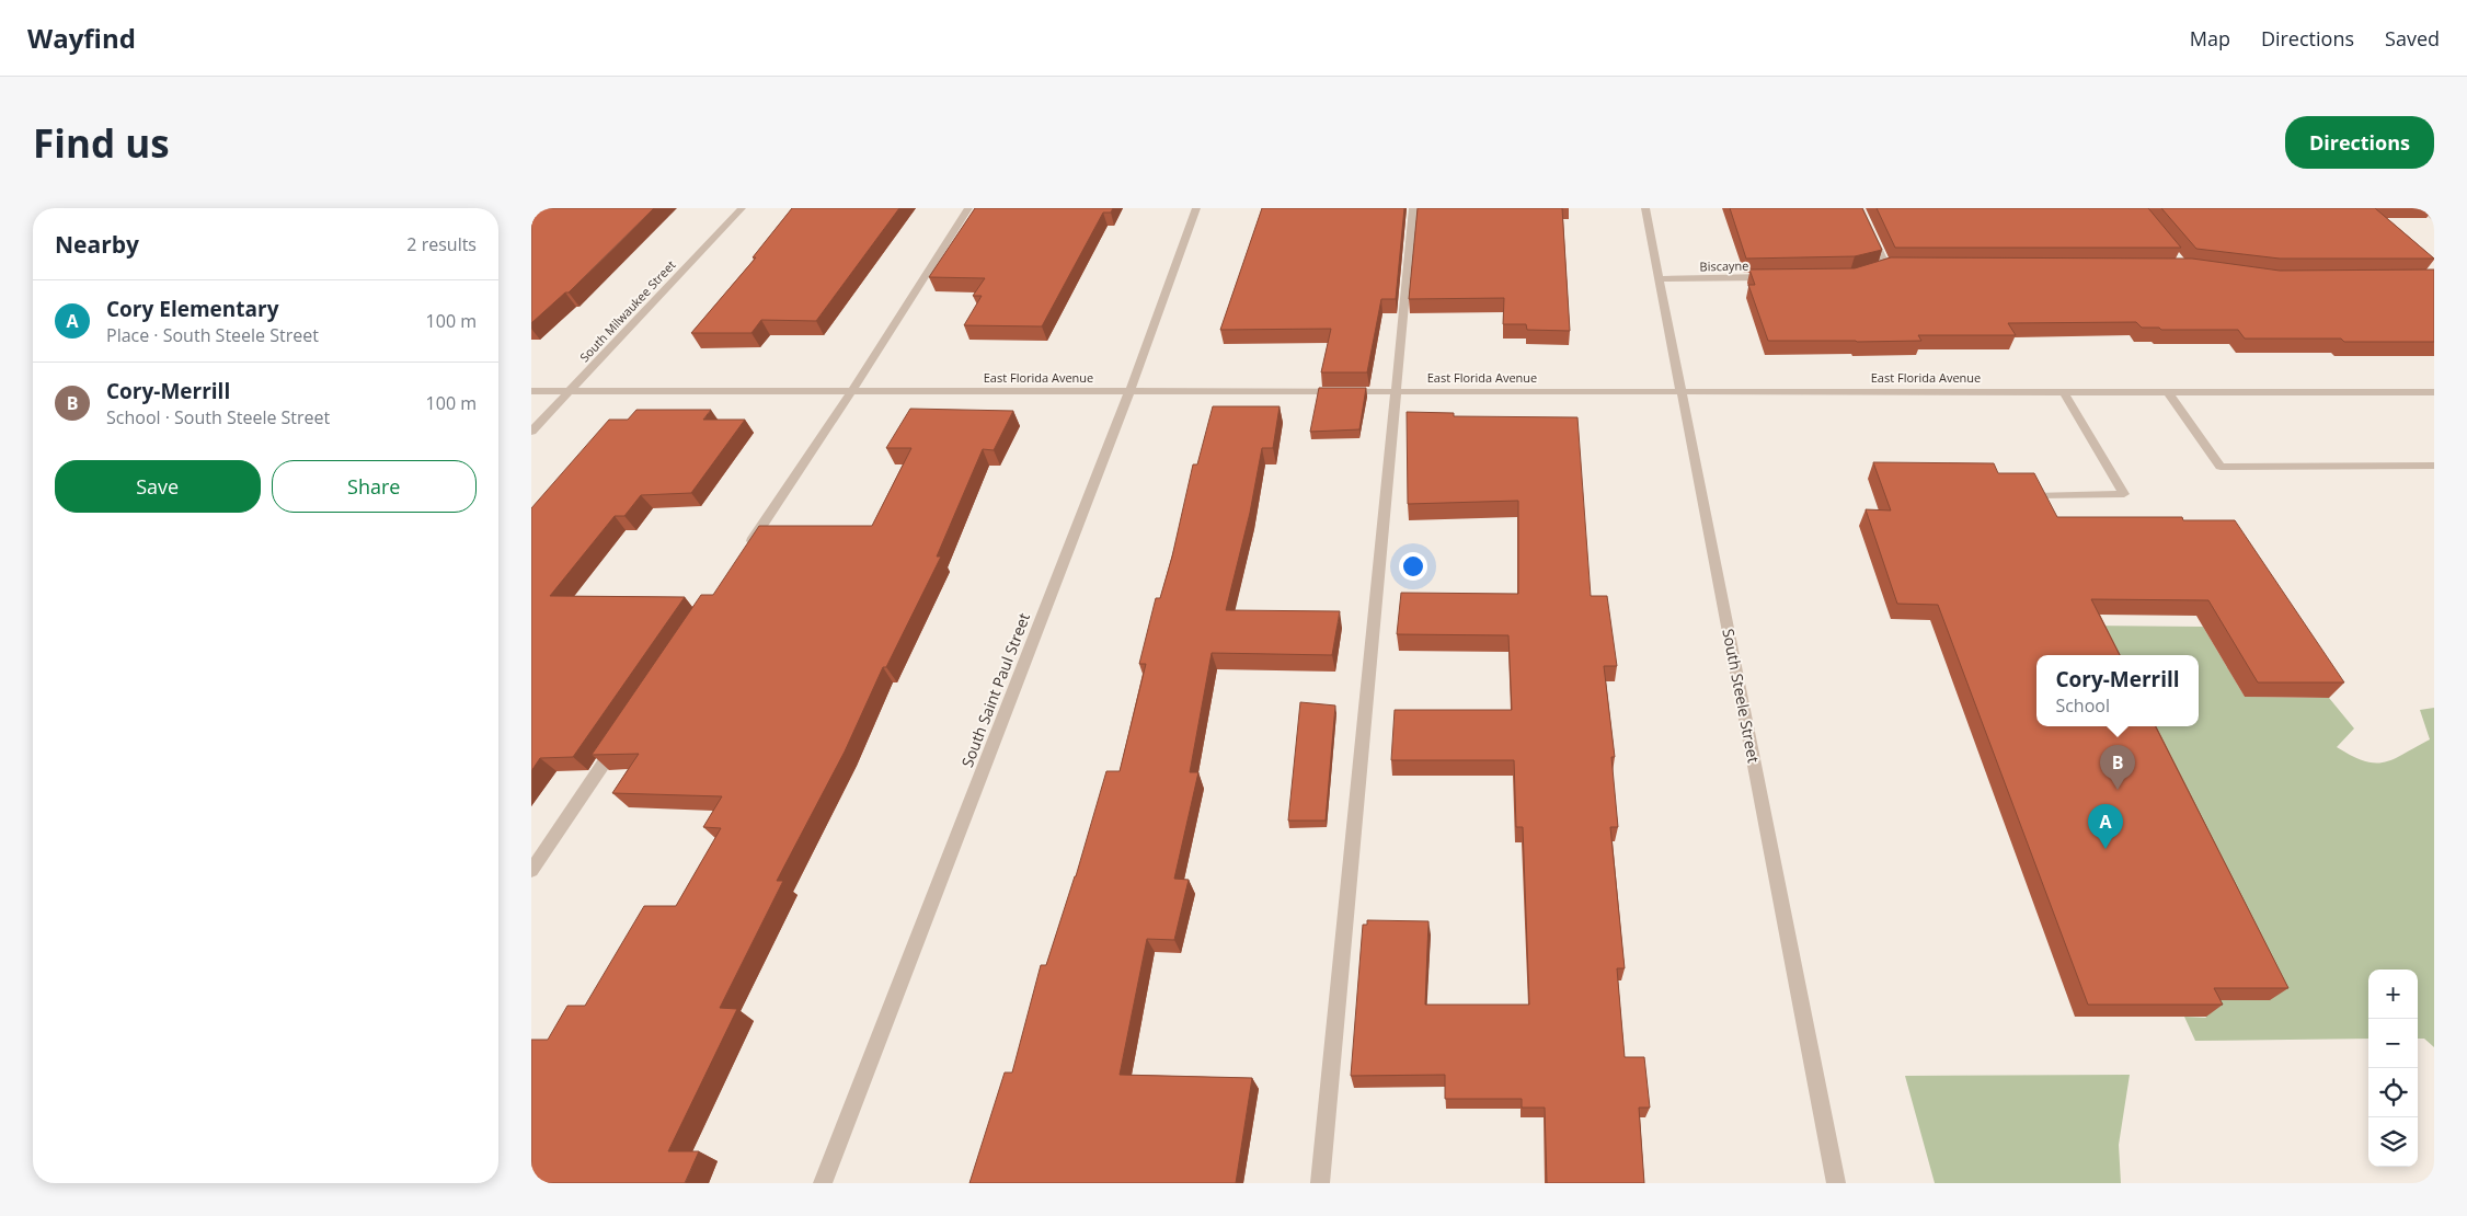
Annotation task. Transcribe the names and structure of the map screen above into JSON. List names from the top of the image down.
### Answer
{
  "streets": {
    "street": [
      "Biscayne",
      "South Milwaukee Street",
      "East Florida Avenue",
      "South Saint Paul Street",
      "South Steele Street"
    ]
  },
  "crossings": [
    ["Biscayne", "South Steele Street"],
    ["South Milwaukee Street", "East Florida Avenue"],
    ["East Florida Avenue", "South Saint Paul Street"],
    ["East Florida Avenue", "South Steele Street"]
  ],
  "page": {
    "header": "Wayfind",
    "nav": ["Map", "Directions", "Saved"],
    "buttons": [
      "Directions",
      ["Save", "Share"]
    ],
    "title": "Find us",
    "heading": ["Nearby", "2 results"],
    "list": [
      {
        "mark": "A",
        "name": "Cory Elementary",
        "note": "Place · South Steele Street",
        "value": "100 m"
      },
      {
        "mark": "B",
        "name": "Cory-Merrill",
        "note": "School · South Steele Street",
        "value": "100 m"
      }
    ],
    "popup": ["Cory-Merrill", "School"],
    "pins": ["B", "A"],
    "map_buttons": ["+", "−"]
  }
}
